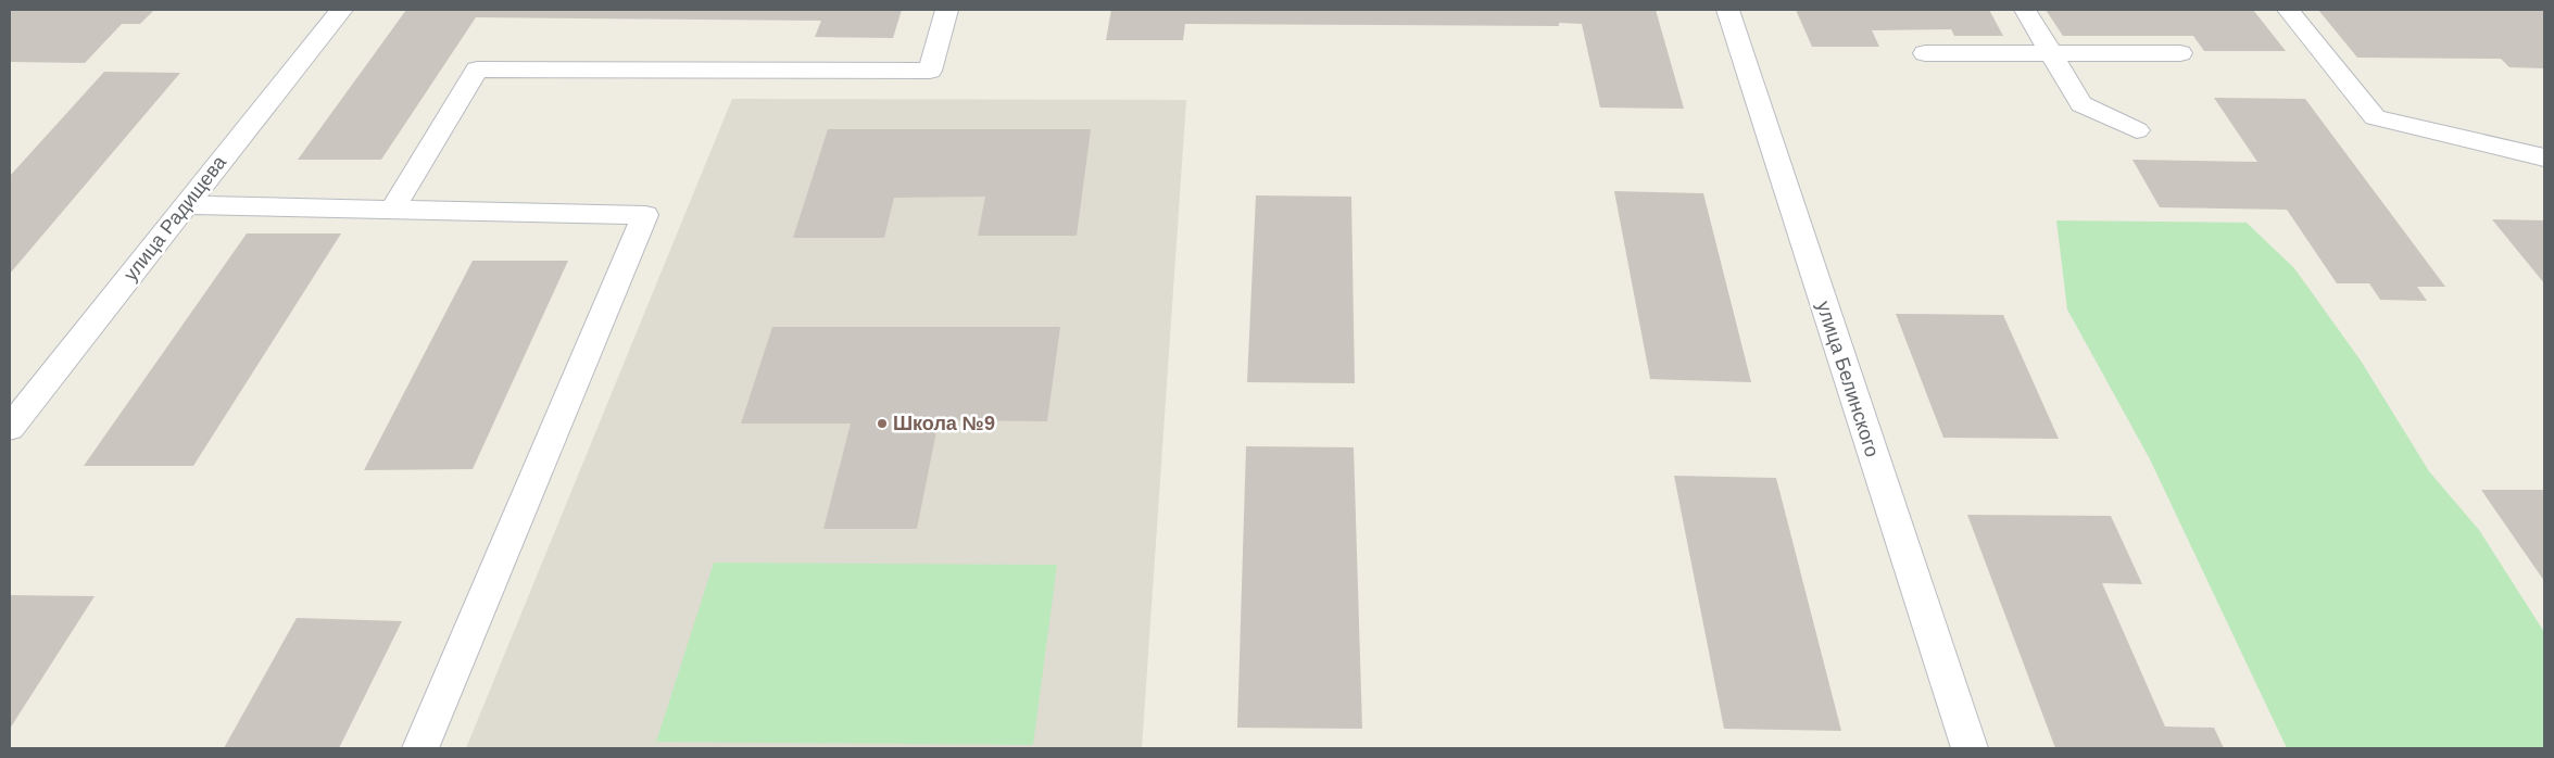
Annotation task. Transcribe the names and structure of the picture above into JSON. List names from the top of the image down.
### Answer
{
  "streets": {
    "street": ["улица Радищева", "улица Белинского"]
  },
  "places": ["Школа №9"]
}
